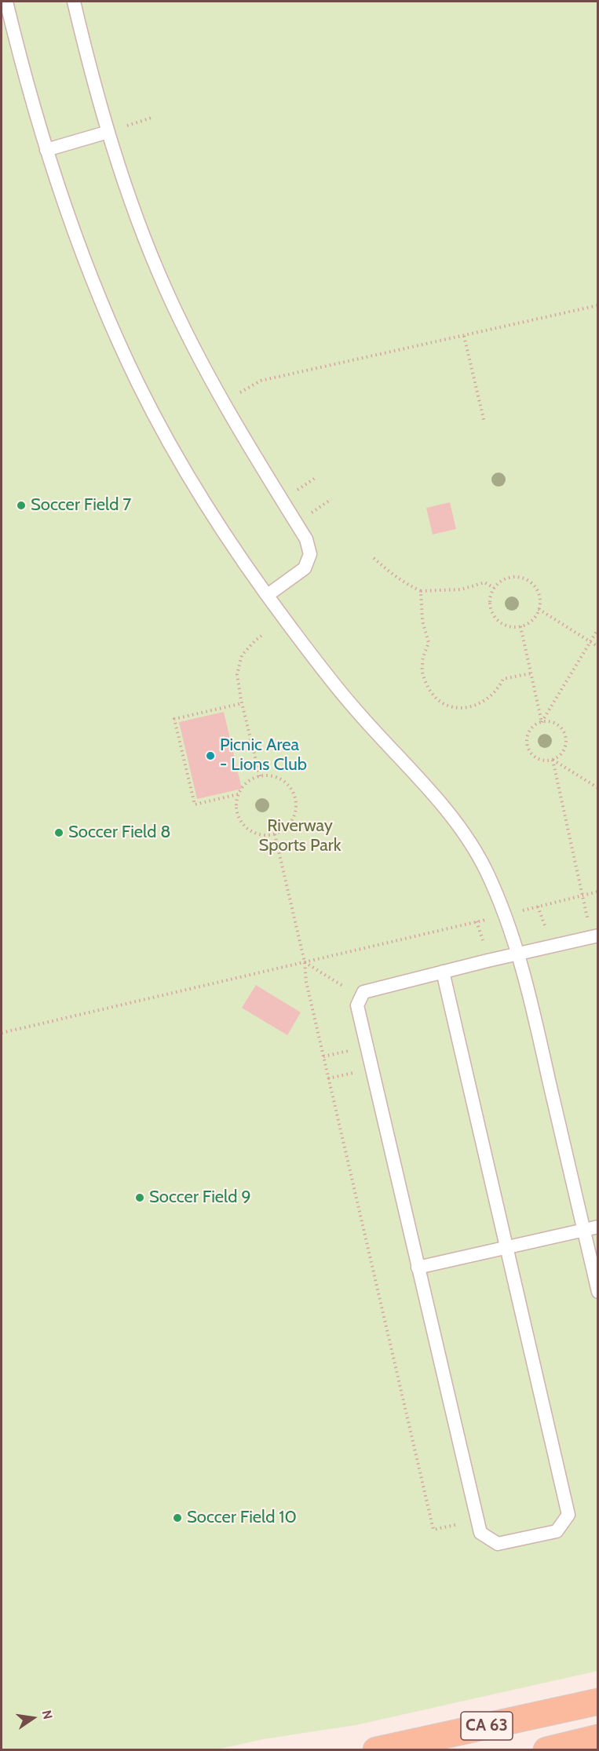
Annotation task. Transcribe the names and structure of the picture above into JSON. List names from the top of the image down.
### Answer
{
  "streets": {
    "main road": ["CA 63"]
  },
  "parks": ["Riverway Sports Park"],
  "places": [
    "Soccer Field 7",
    "Picnic Area - Lions Club",
    "Soccer Field 8",
    "Soccer Field 9",
    "Soccer Field 10"
  ],
  "north": "right"
}
